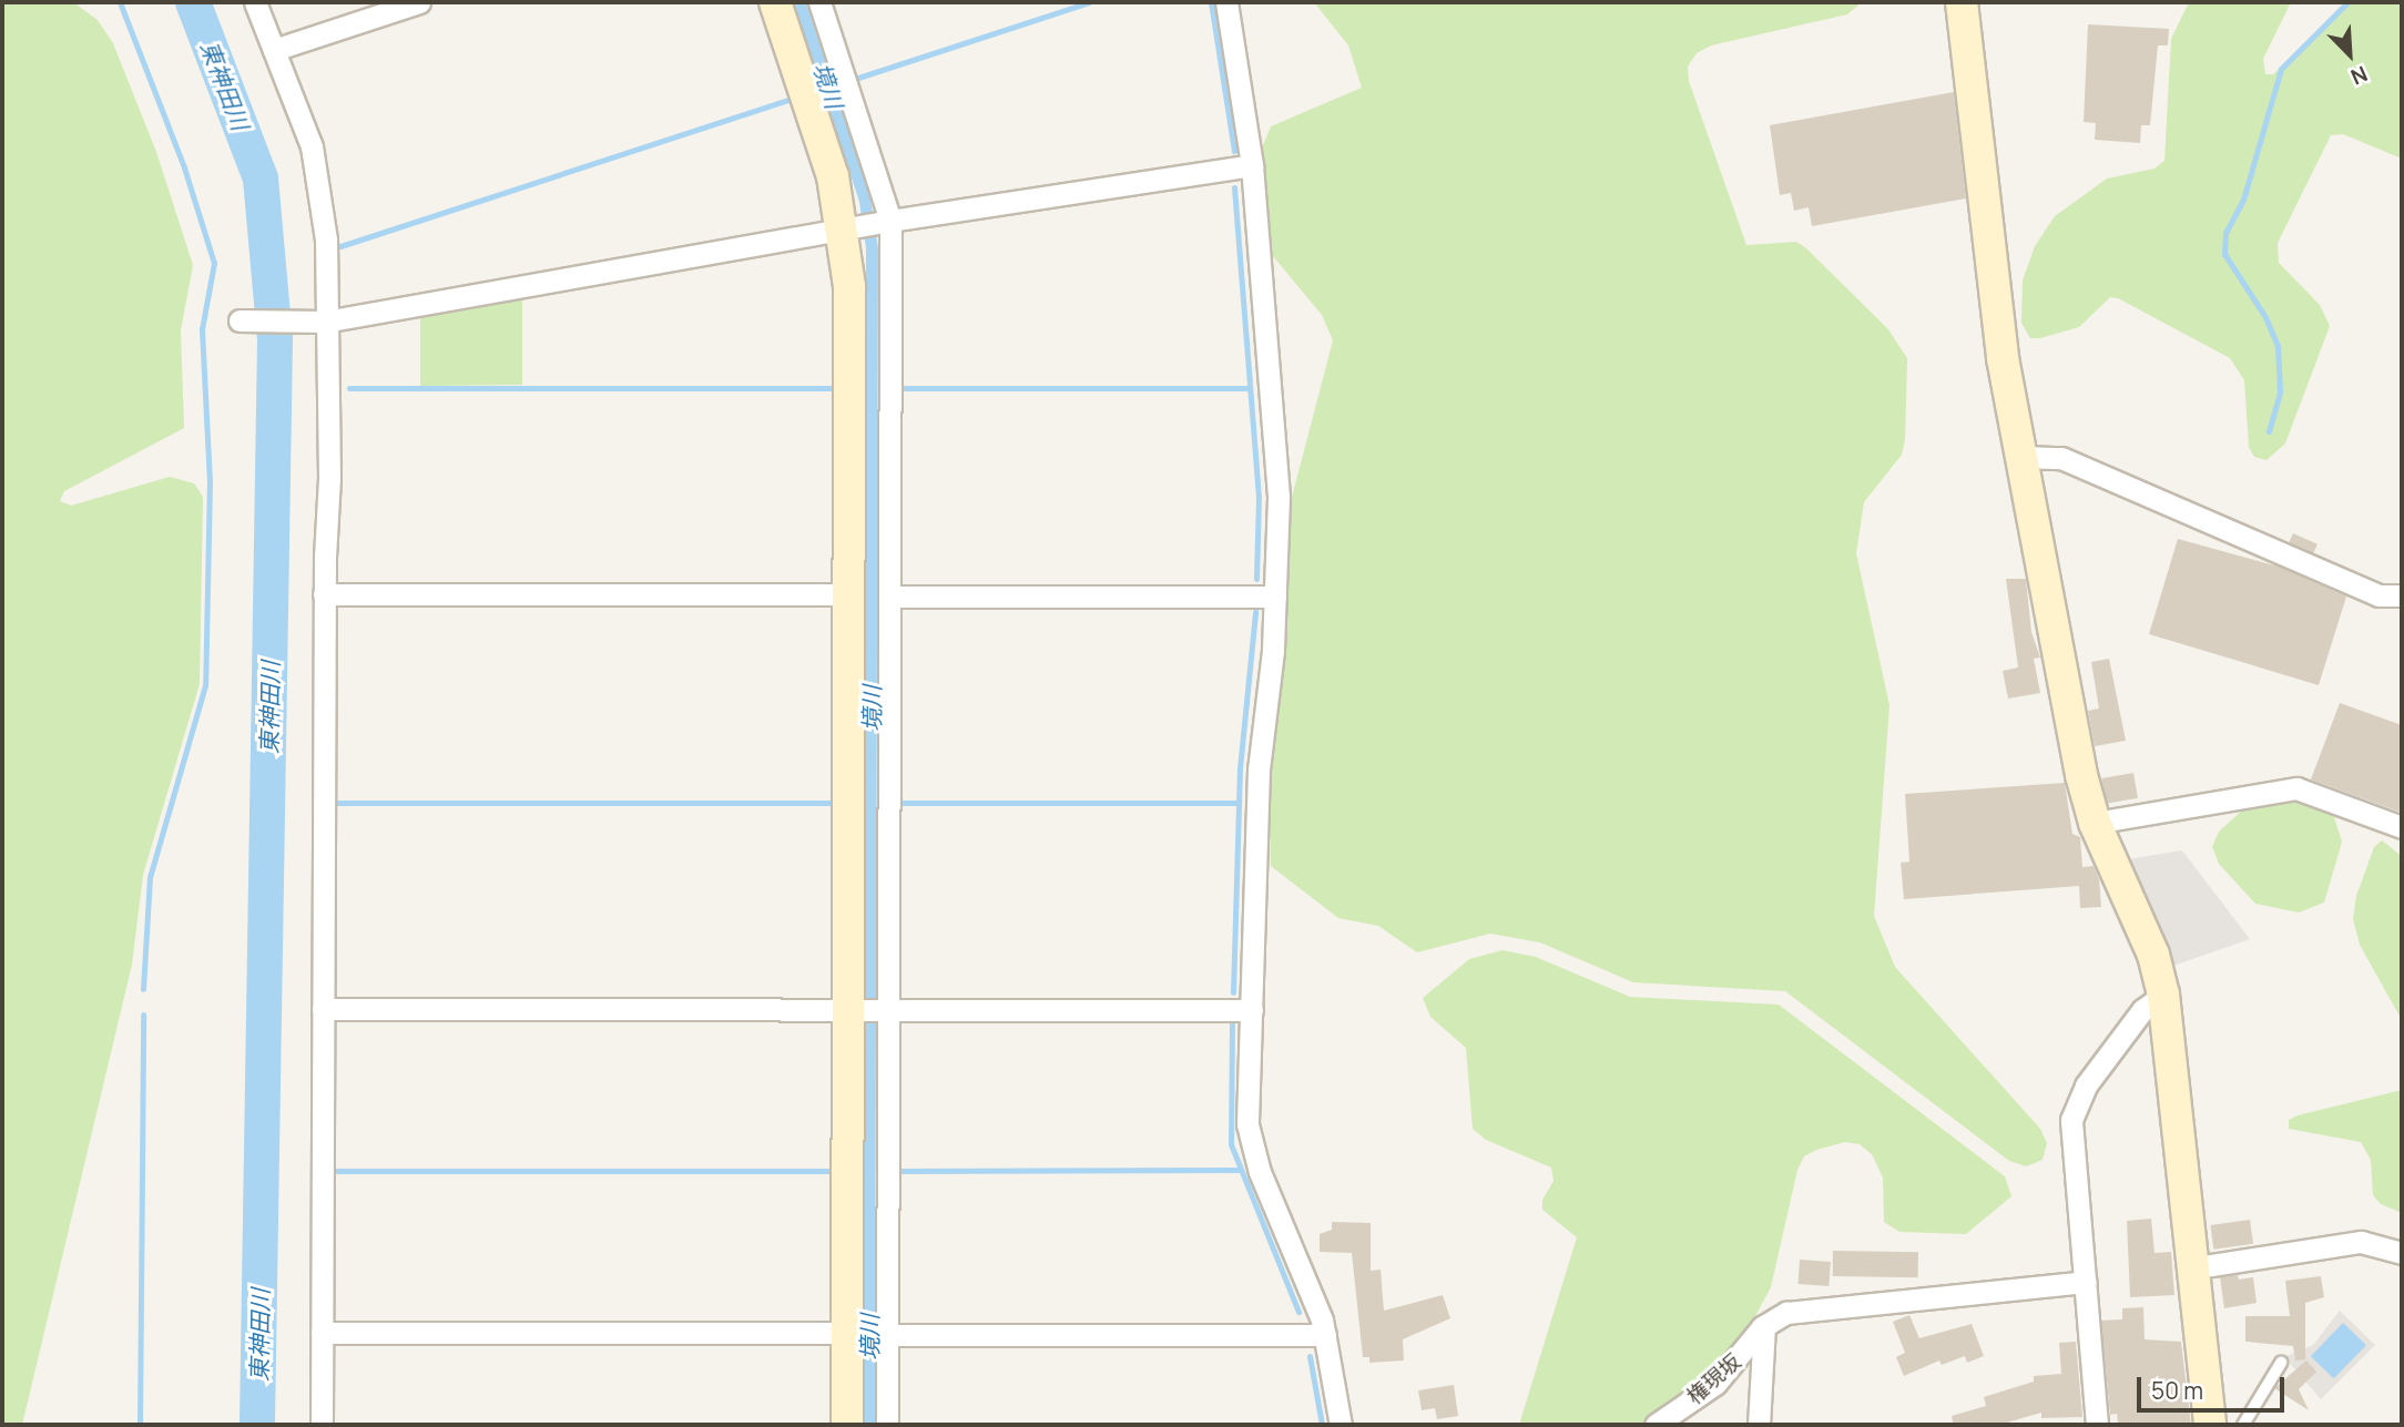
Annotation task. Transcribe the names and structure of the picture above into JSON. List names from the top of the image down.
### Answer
{
  "streets": {
    "street": ["権現坂"]
  },
  "water": ["東神田川", "境川"],
  "scale_bar": "50 m",
  "north": "bottom right"
}
